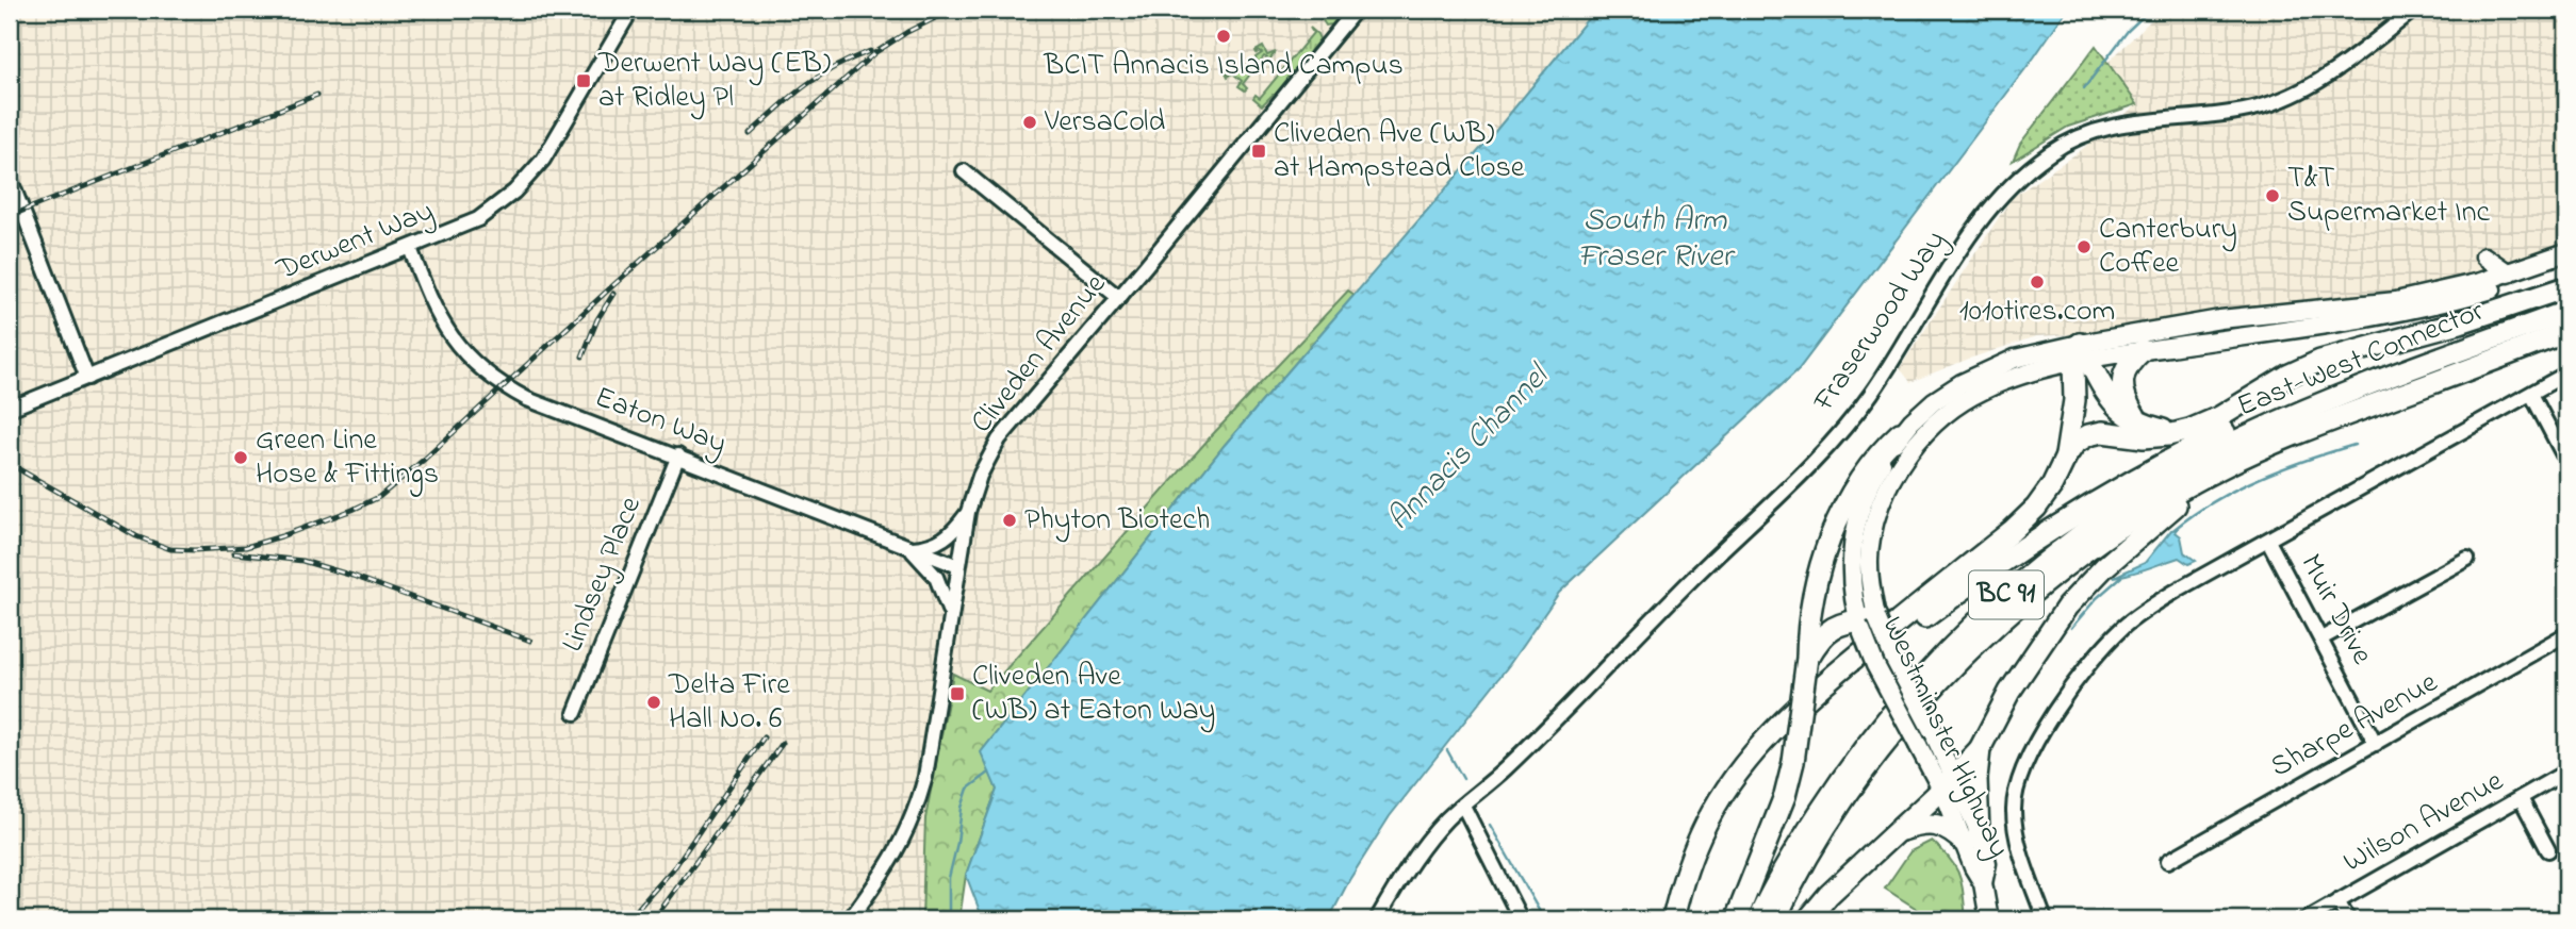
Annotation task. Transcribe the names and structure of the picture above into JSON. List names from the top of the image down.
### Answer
{
  "streets": {
    "highway": ["East-West Connector", "BC 91"],
    "main road": ["Westminster Highway"],
    "street": [
      "Derwent Way",
      "Fraserwood Way",
      "Cliveden Avenue",
      "Eaton Way",
      "Lindsey Place",
      "Muir Drive",
      "Sharpe Avenue",
      "Wilson Avenue"
    ]
  },
  "crossings": [
    ["Derwent Way", "Eaton Way"],
    ["Cliveden Avenue", "Eaton Way"],
    ["Eaton Way", "Lindsey Place"],
    ["Muir Drive", "Sharpe Avenue"],
    ["Muir Drive", "Westminster Highway"]
  ],
  "water": ["South Arm Fraser River", "Annacis Channel"],
  "places": {
    "other": [
      "BCIT Annacis Island Campus",
      "VersaCold",
      "T&T Supermarket Inc",
      "Canterbury Coffee",
      "1010tires.com",
      "Green Line Hose & Fittings",
      "Phyton Biotech",
      "Delta Fire Hall No. 6"
    ],
    "transit": ["Derwent Way (EB) at Ridley Pl", "Cliveden Ave (WB) at Hampstead Close", "Cliveden Ave (WB) at Eaton Way"]
  }
}
